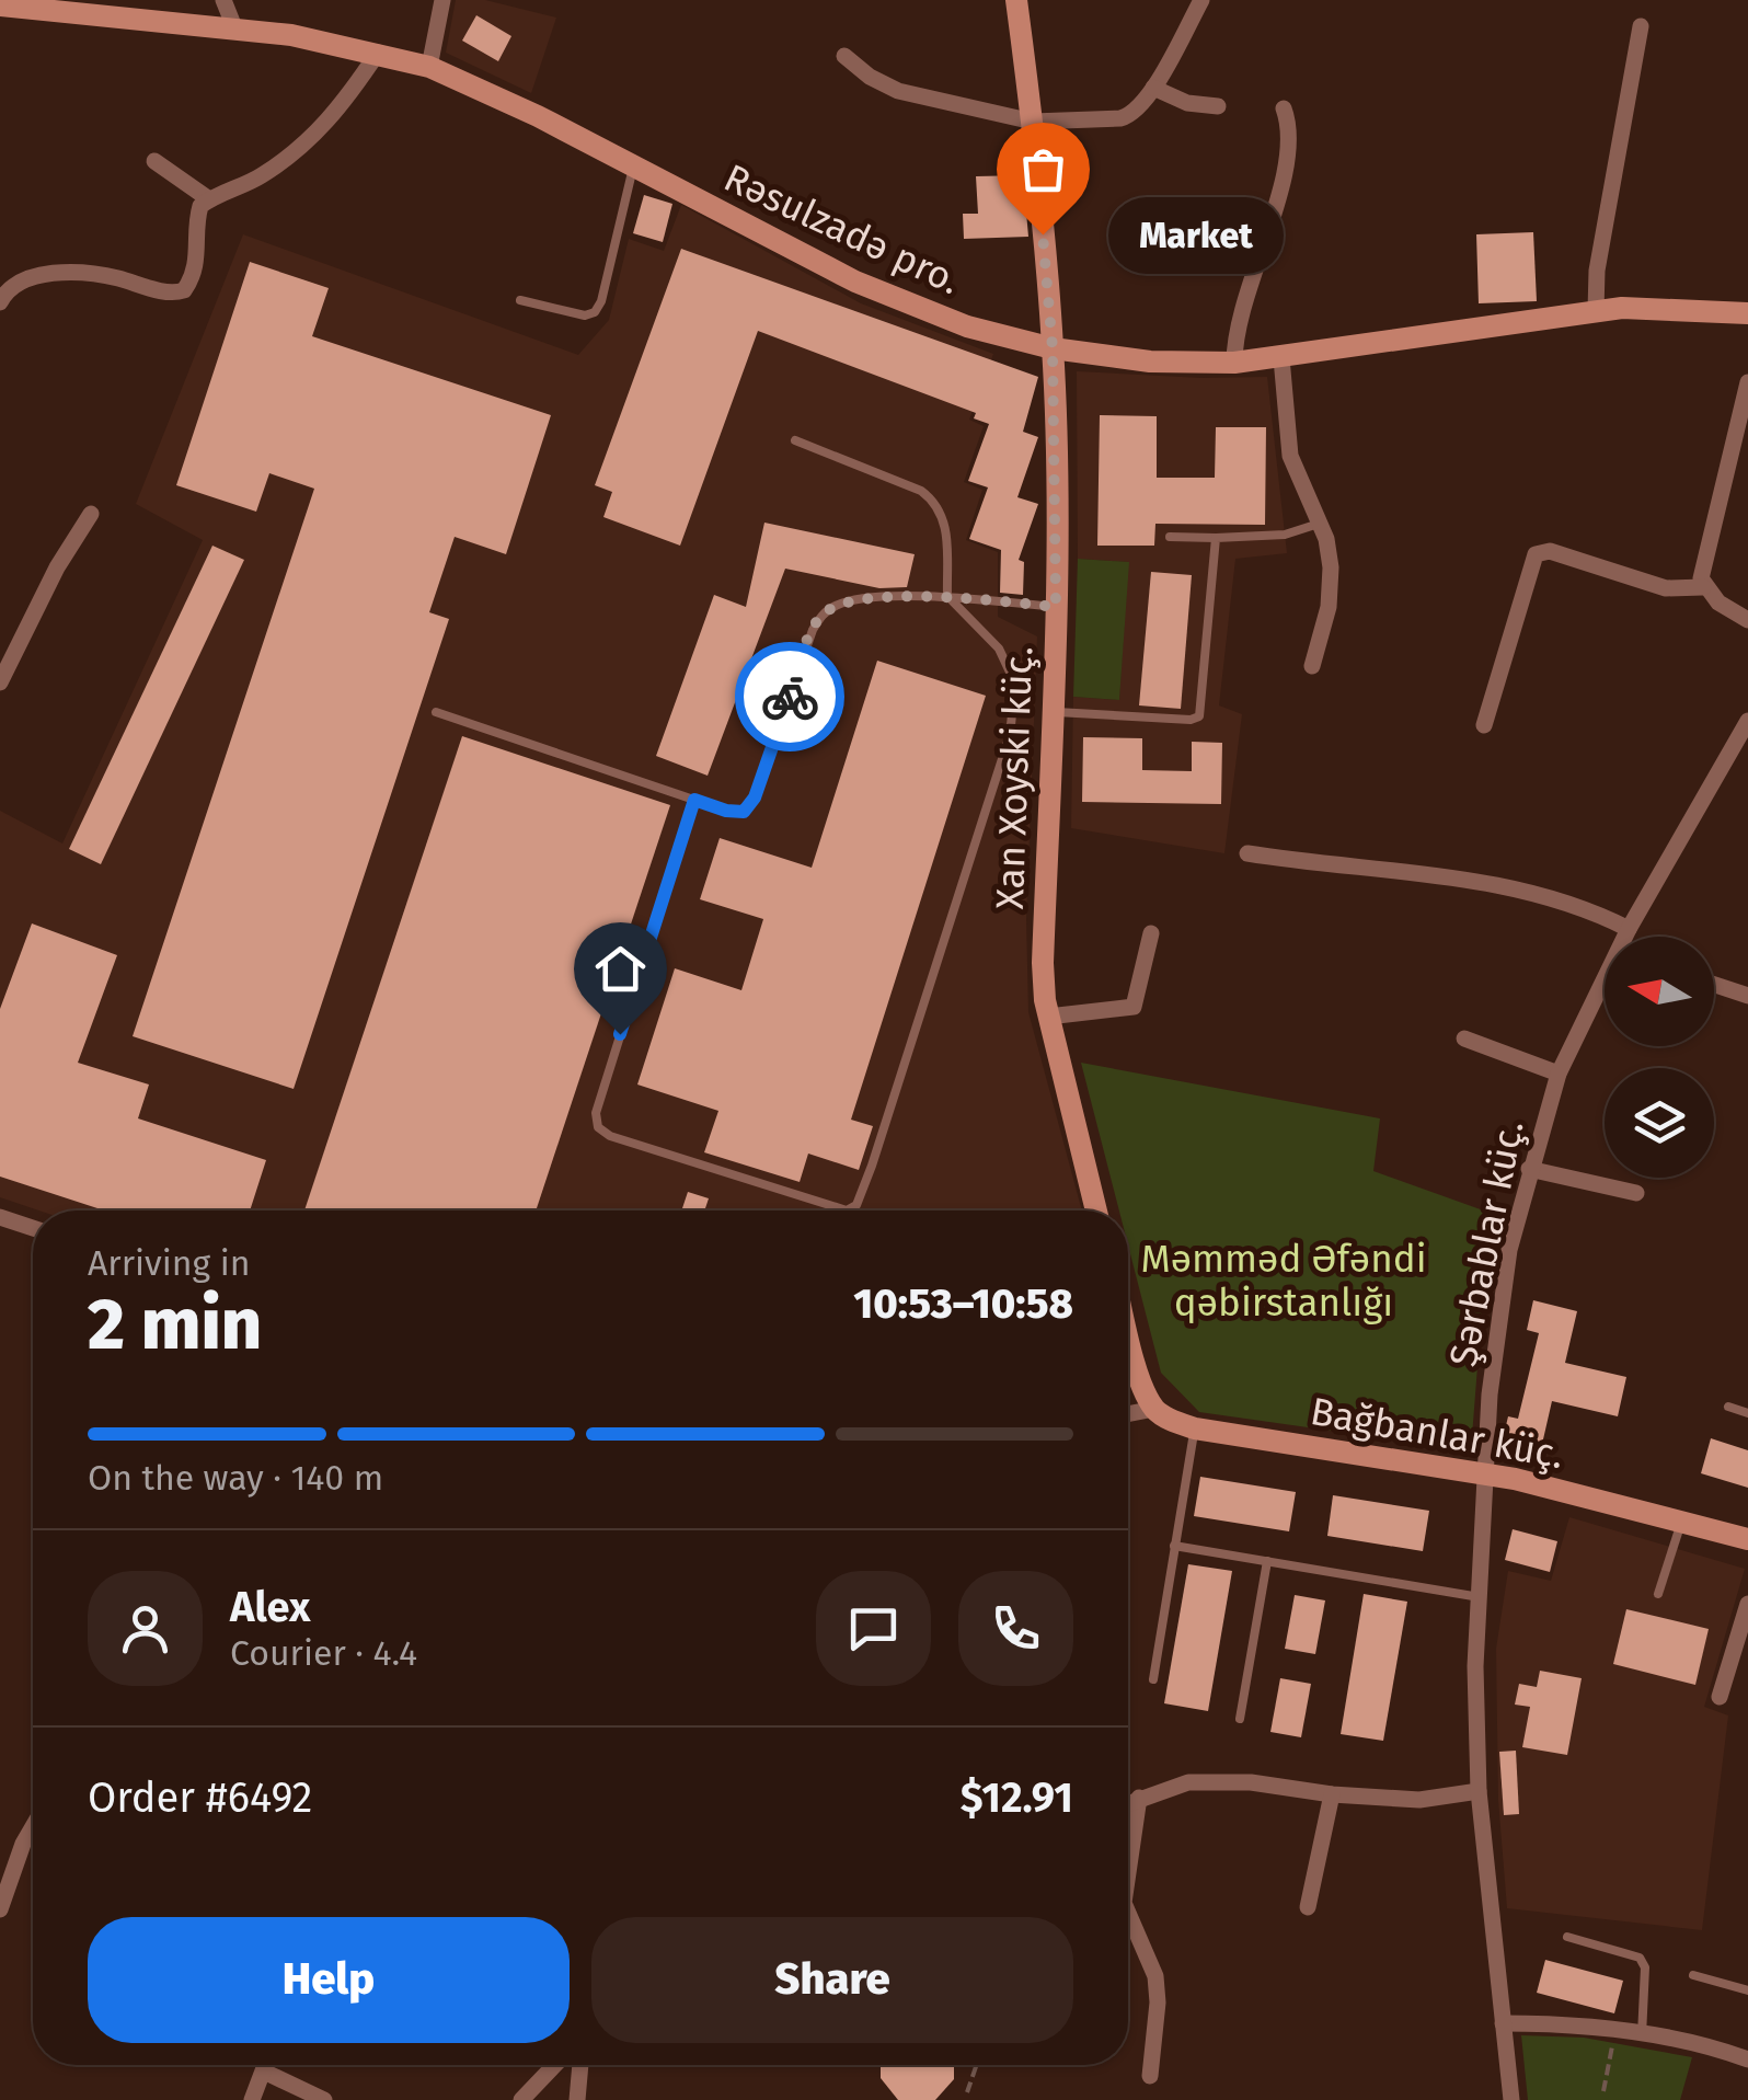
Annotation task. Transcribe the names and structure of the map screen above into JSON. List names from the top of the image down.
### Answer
{
  "streets": {
    "street": [
      "Rəsulzadə pro.",
      "Xan Xoyski küç.",
      "Şərbablar küç.",
      "Bağbanlar küç."
    ]
  },
  "crossings": [
    ["Rəsulzadə pro.", "Xan Xoyski küç."],
    ["Şərbablar küç.", "Bağbanlar küç."]
  ],
  "parks": ["Məmməd Əfəndi qəbirstanlığı"],
  "places": ["Market"],
  "north": "left",
  "page": {
    "bubble": "Market",
    "heading": ["2 min", "Arriving in", "10:53–10:58"],
    "panel": [
      "Alex",
      "Courier · 4.4",
      "Order #6492",
      "$12.91"
    ],
    "bar": "On the way · 140 m",
    "buttons": ["Help", "Share"]
  }
}
